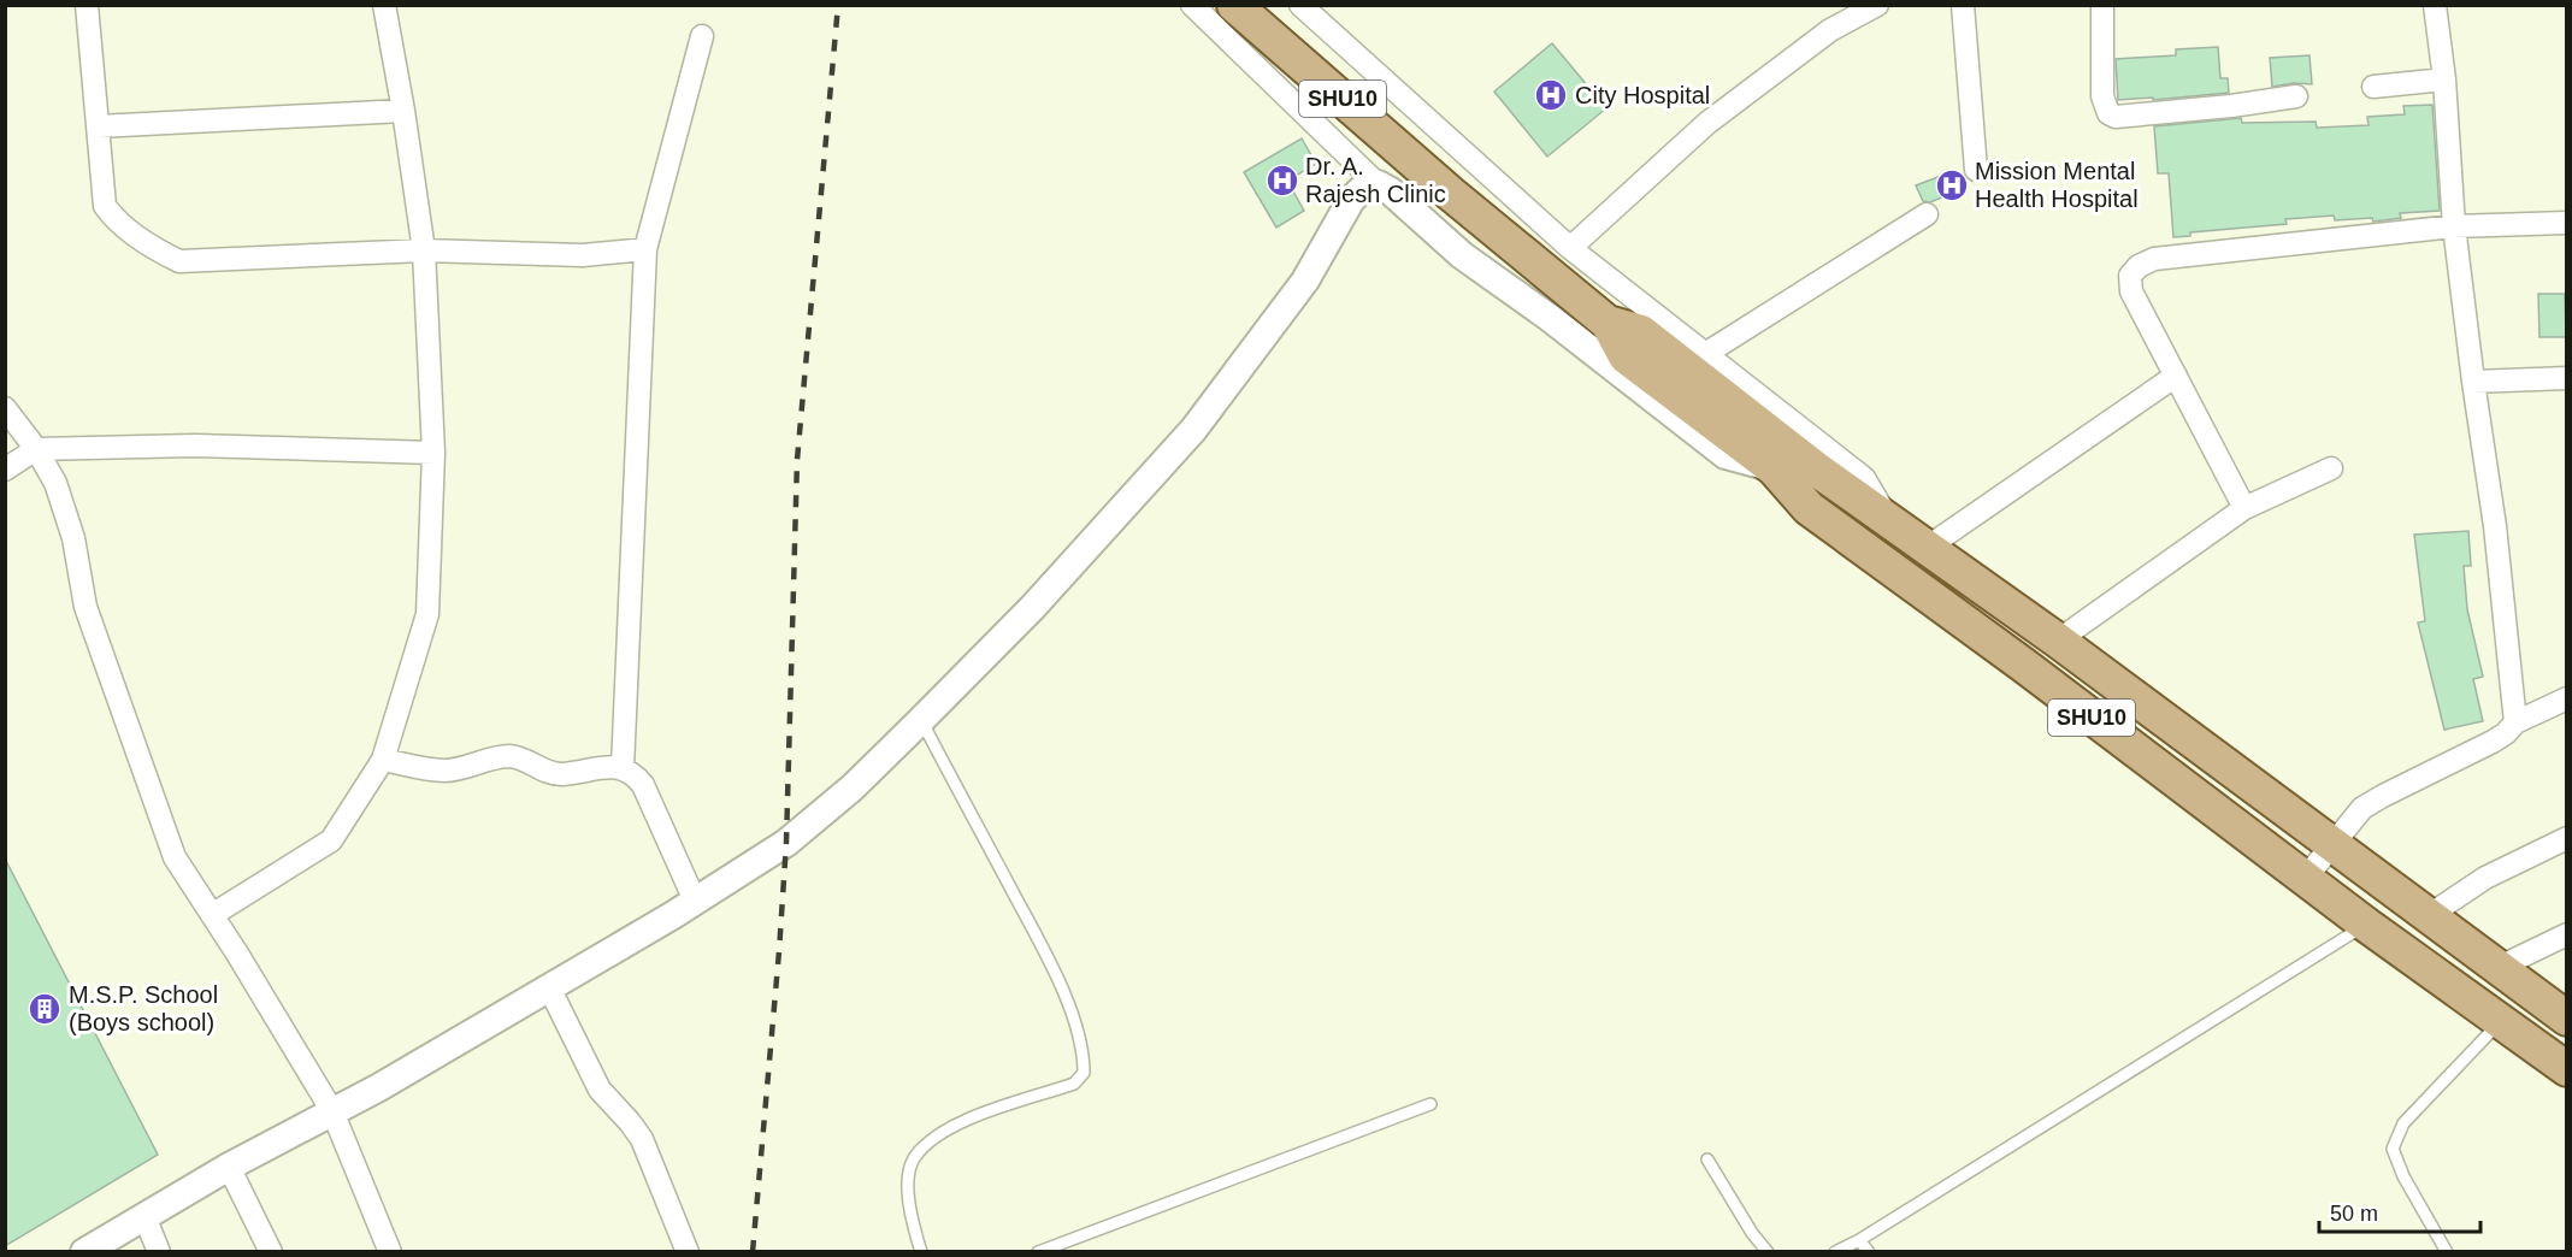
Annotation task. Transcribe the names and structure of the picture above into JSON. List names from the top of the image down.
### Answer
{
  "streets": {
    "main road": ["SHU10"]
  },
  "places": {
    "hospital": ["City Hospital", "Dr. A. Rajesh Clinic", "Mission Mental Health Hospital"],
    "building": ["M.S.P. School (Boys school)"]
  },
  "scale_bar": "50 m"
}
